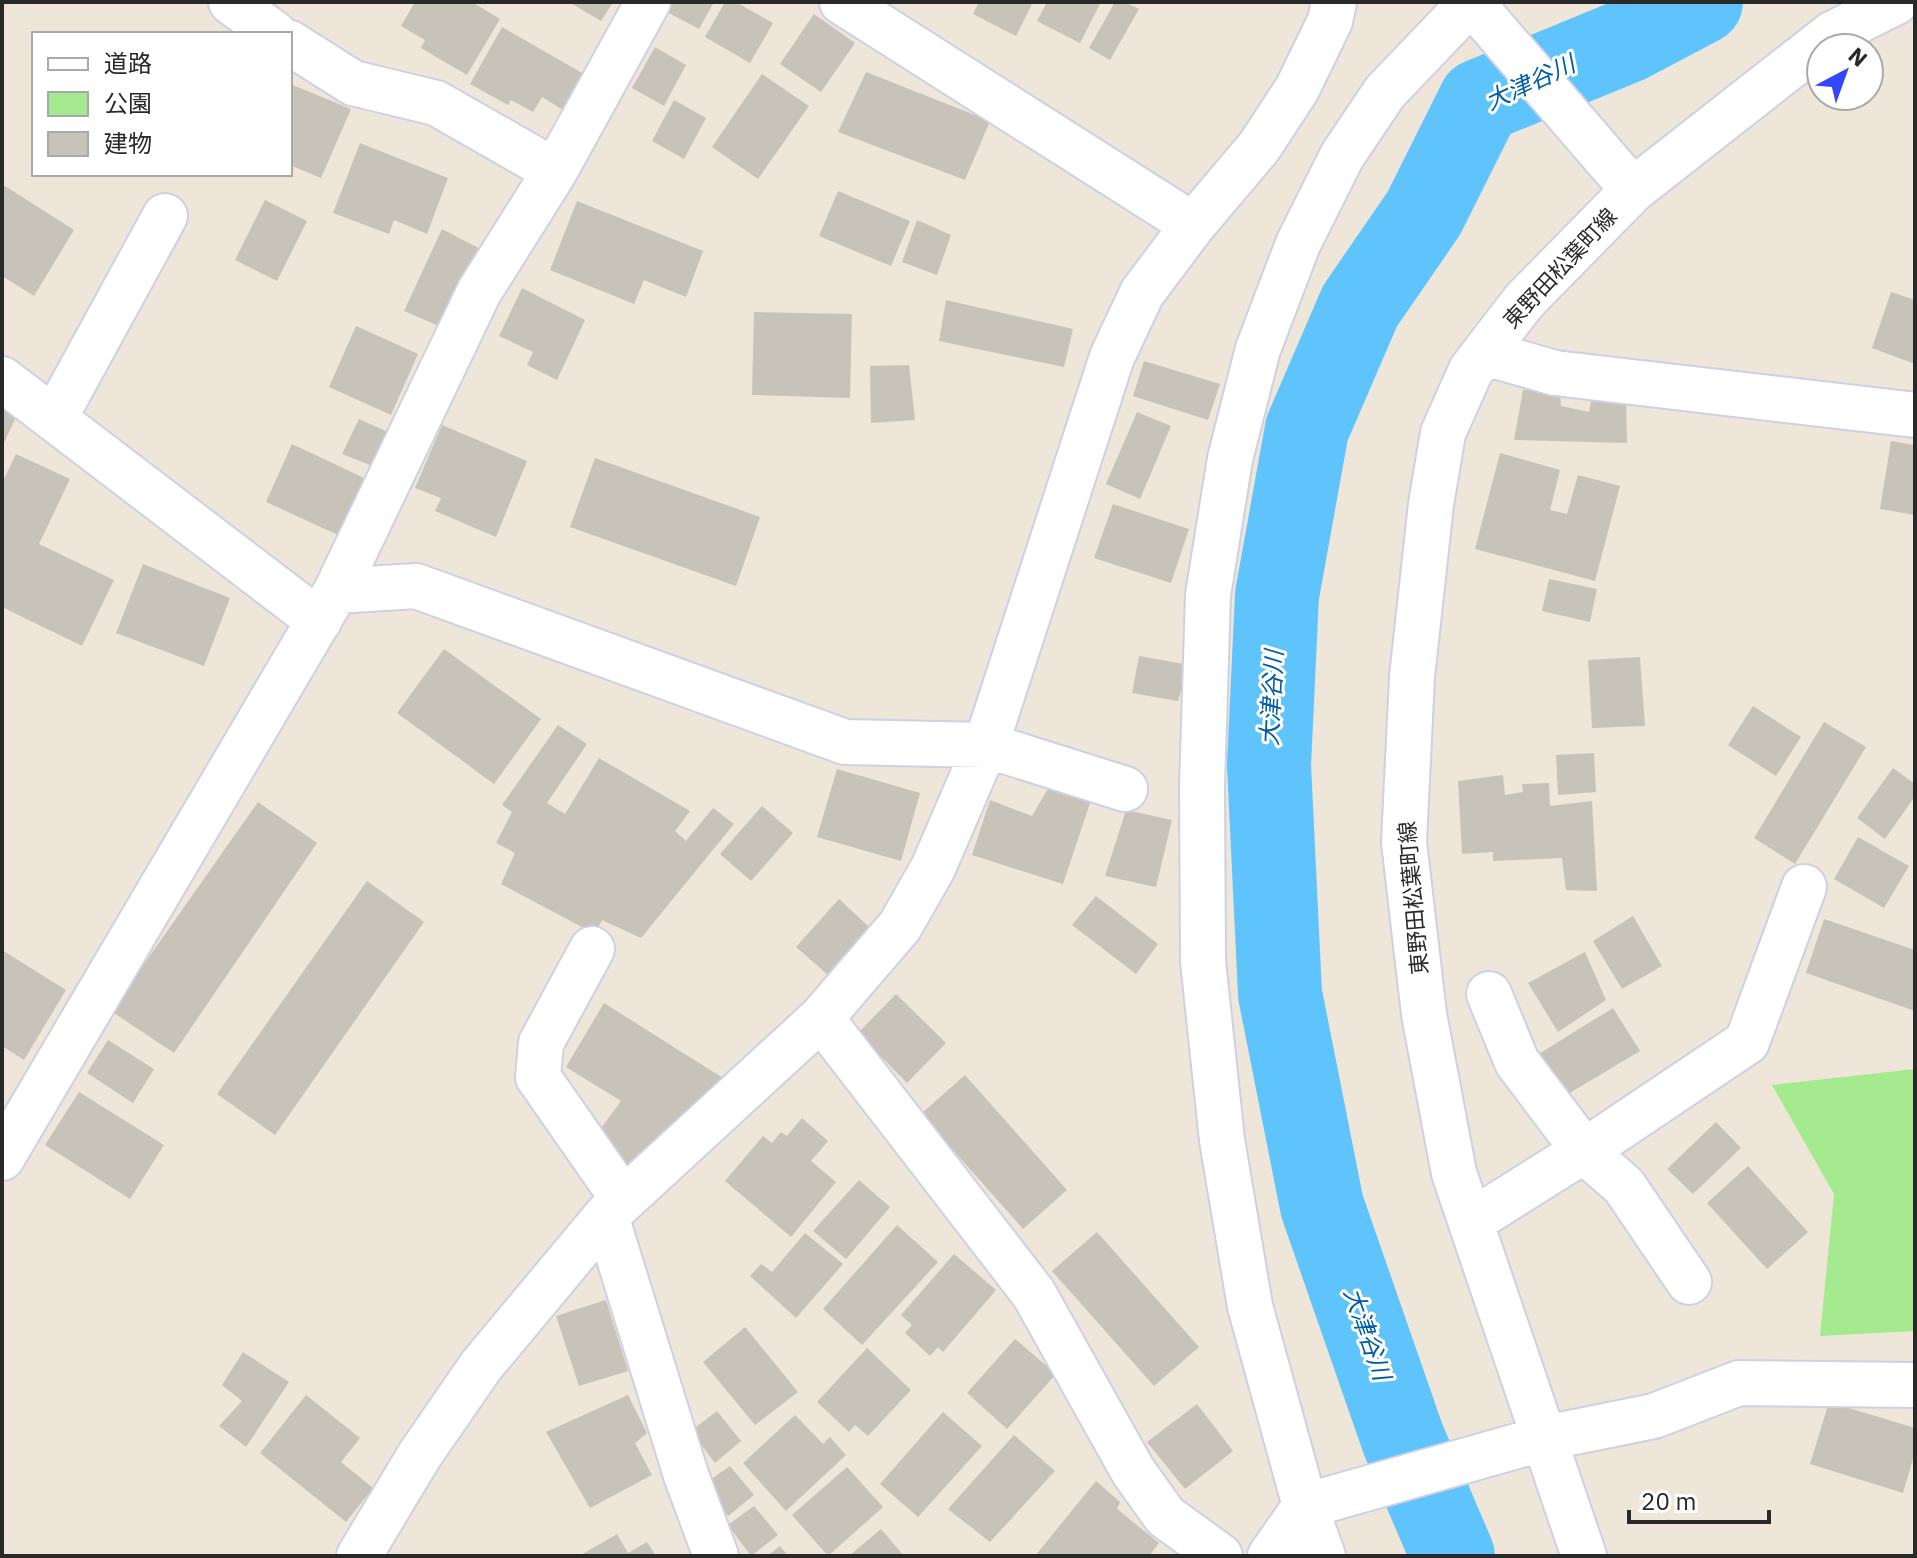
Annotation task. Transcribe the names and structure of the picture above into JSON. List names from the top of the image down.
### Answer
{
  "streets": {
    "street": ["東野田松葉町線"]
  },
  "water": ["大津谷川"],
  "legend": ["道路", "公園", "建物"],
  "scale_bar": "20 m",
  "north": "top right"
}
